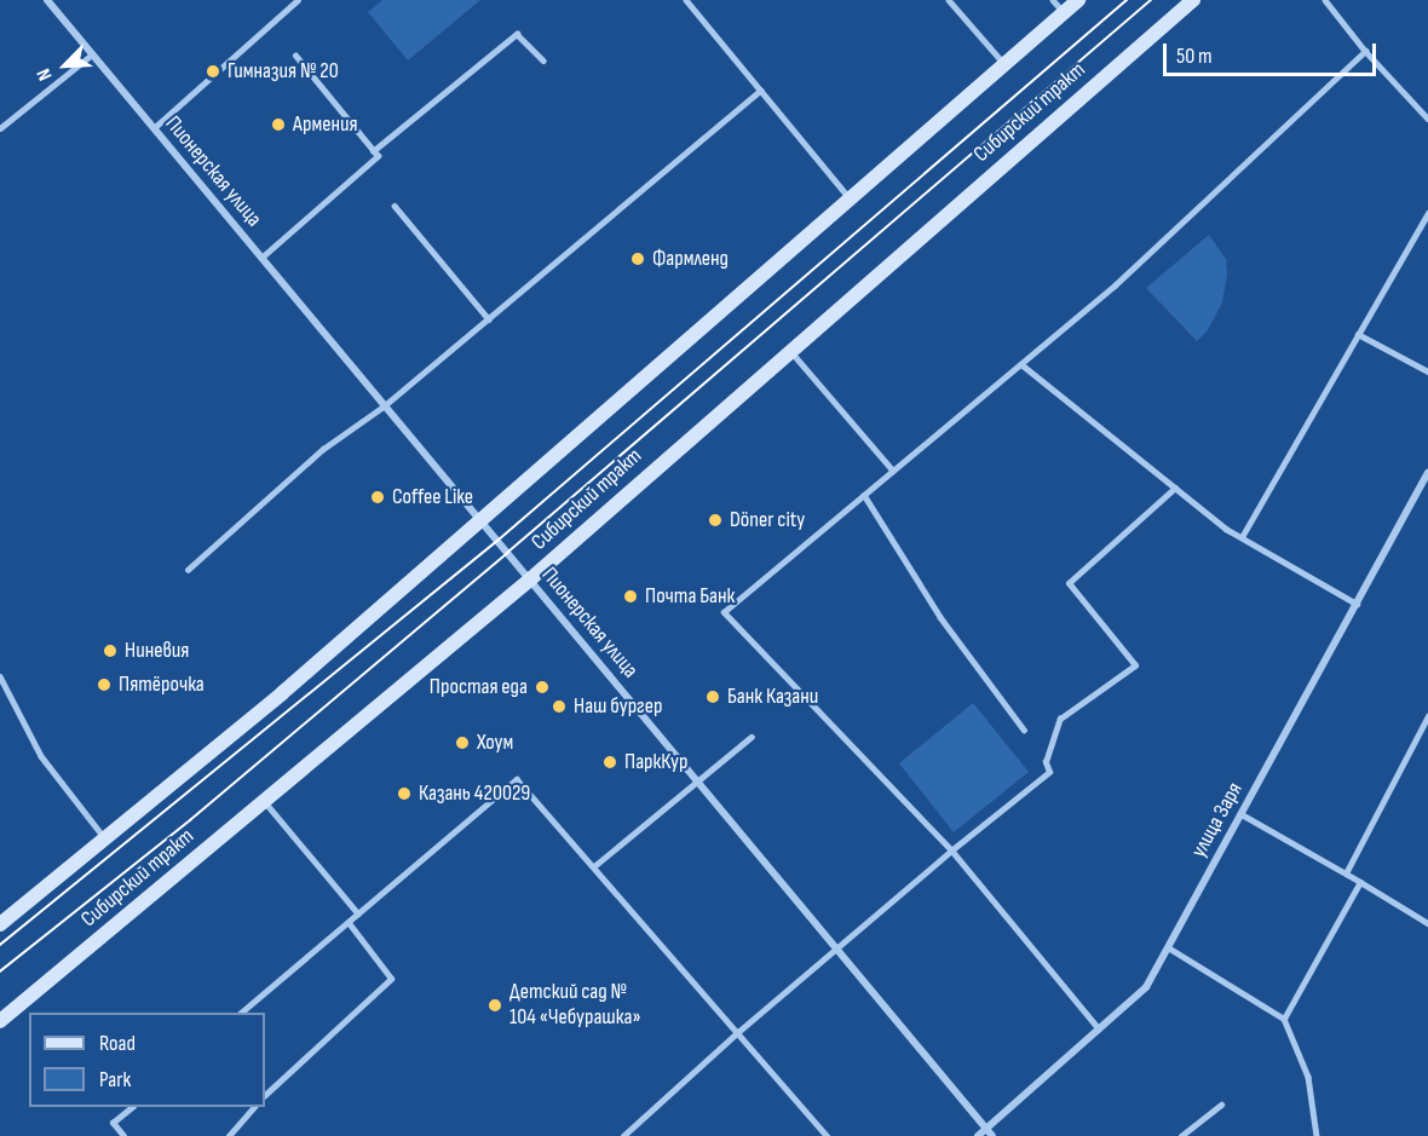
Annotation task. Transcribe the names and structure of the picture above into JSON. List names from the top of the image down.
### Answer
{
  "streets": {
    "main road": ["Сибирский тракт"],
    "street": ["Пионерская улица", "улица Заря"]
  },
  "crossings": [
    ["Сибирский тракт", "Пионерская улица"],
    ["Пионерская улица", "улица Заря"]
  ],
  "places": [
    "Гимназия № 20",
    "Армения",
    "Фармленд",
    "Coffee Like",
    "Döner city",
    "Почта Банк",
    "Ниневия",
    "Пятёрочка",
    "Простая еда",
    "Банк Казани",
    "Наш бургер",
    "Хоум",
    "ПаркКур",
    "Казань 420029",
    "Детский сад № 104 «Чебурашка»"
  ],
  "legend": ["Road", "Park"],
  "scale_bar": "50 m",
  "north": "bottom left"
}
